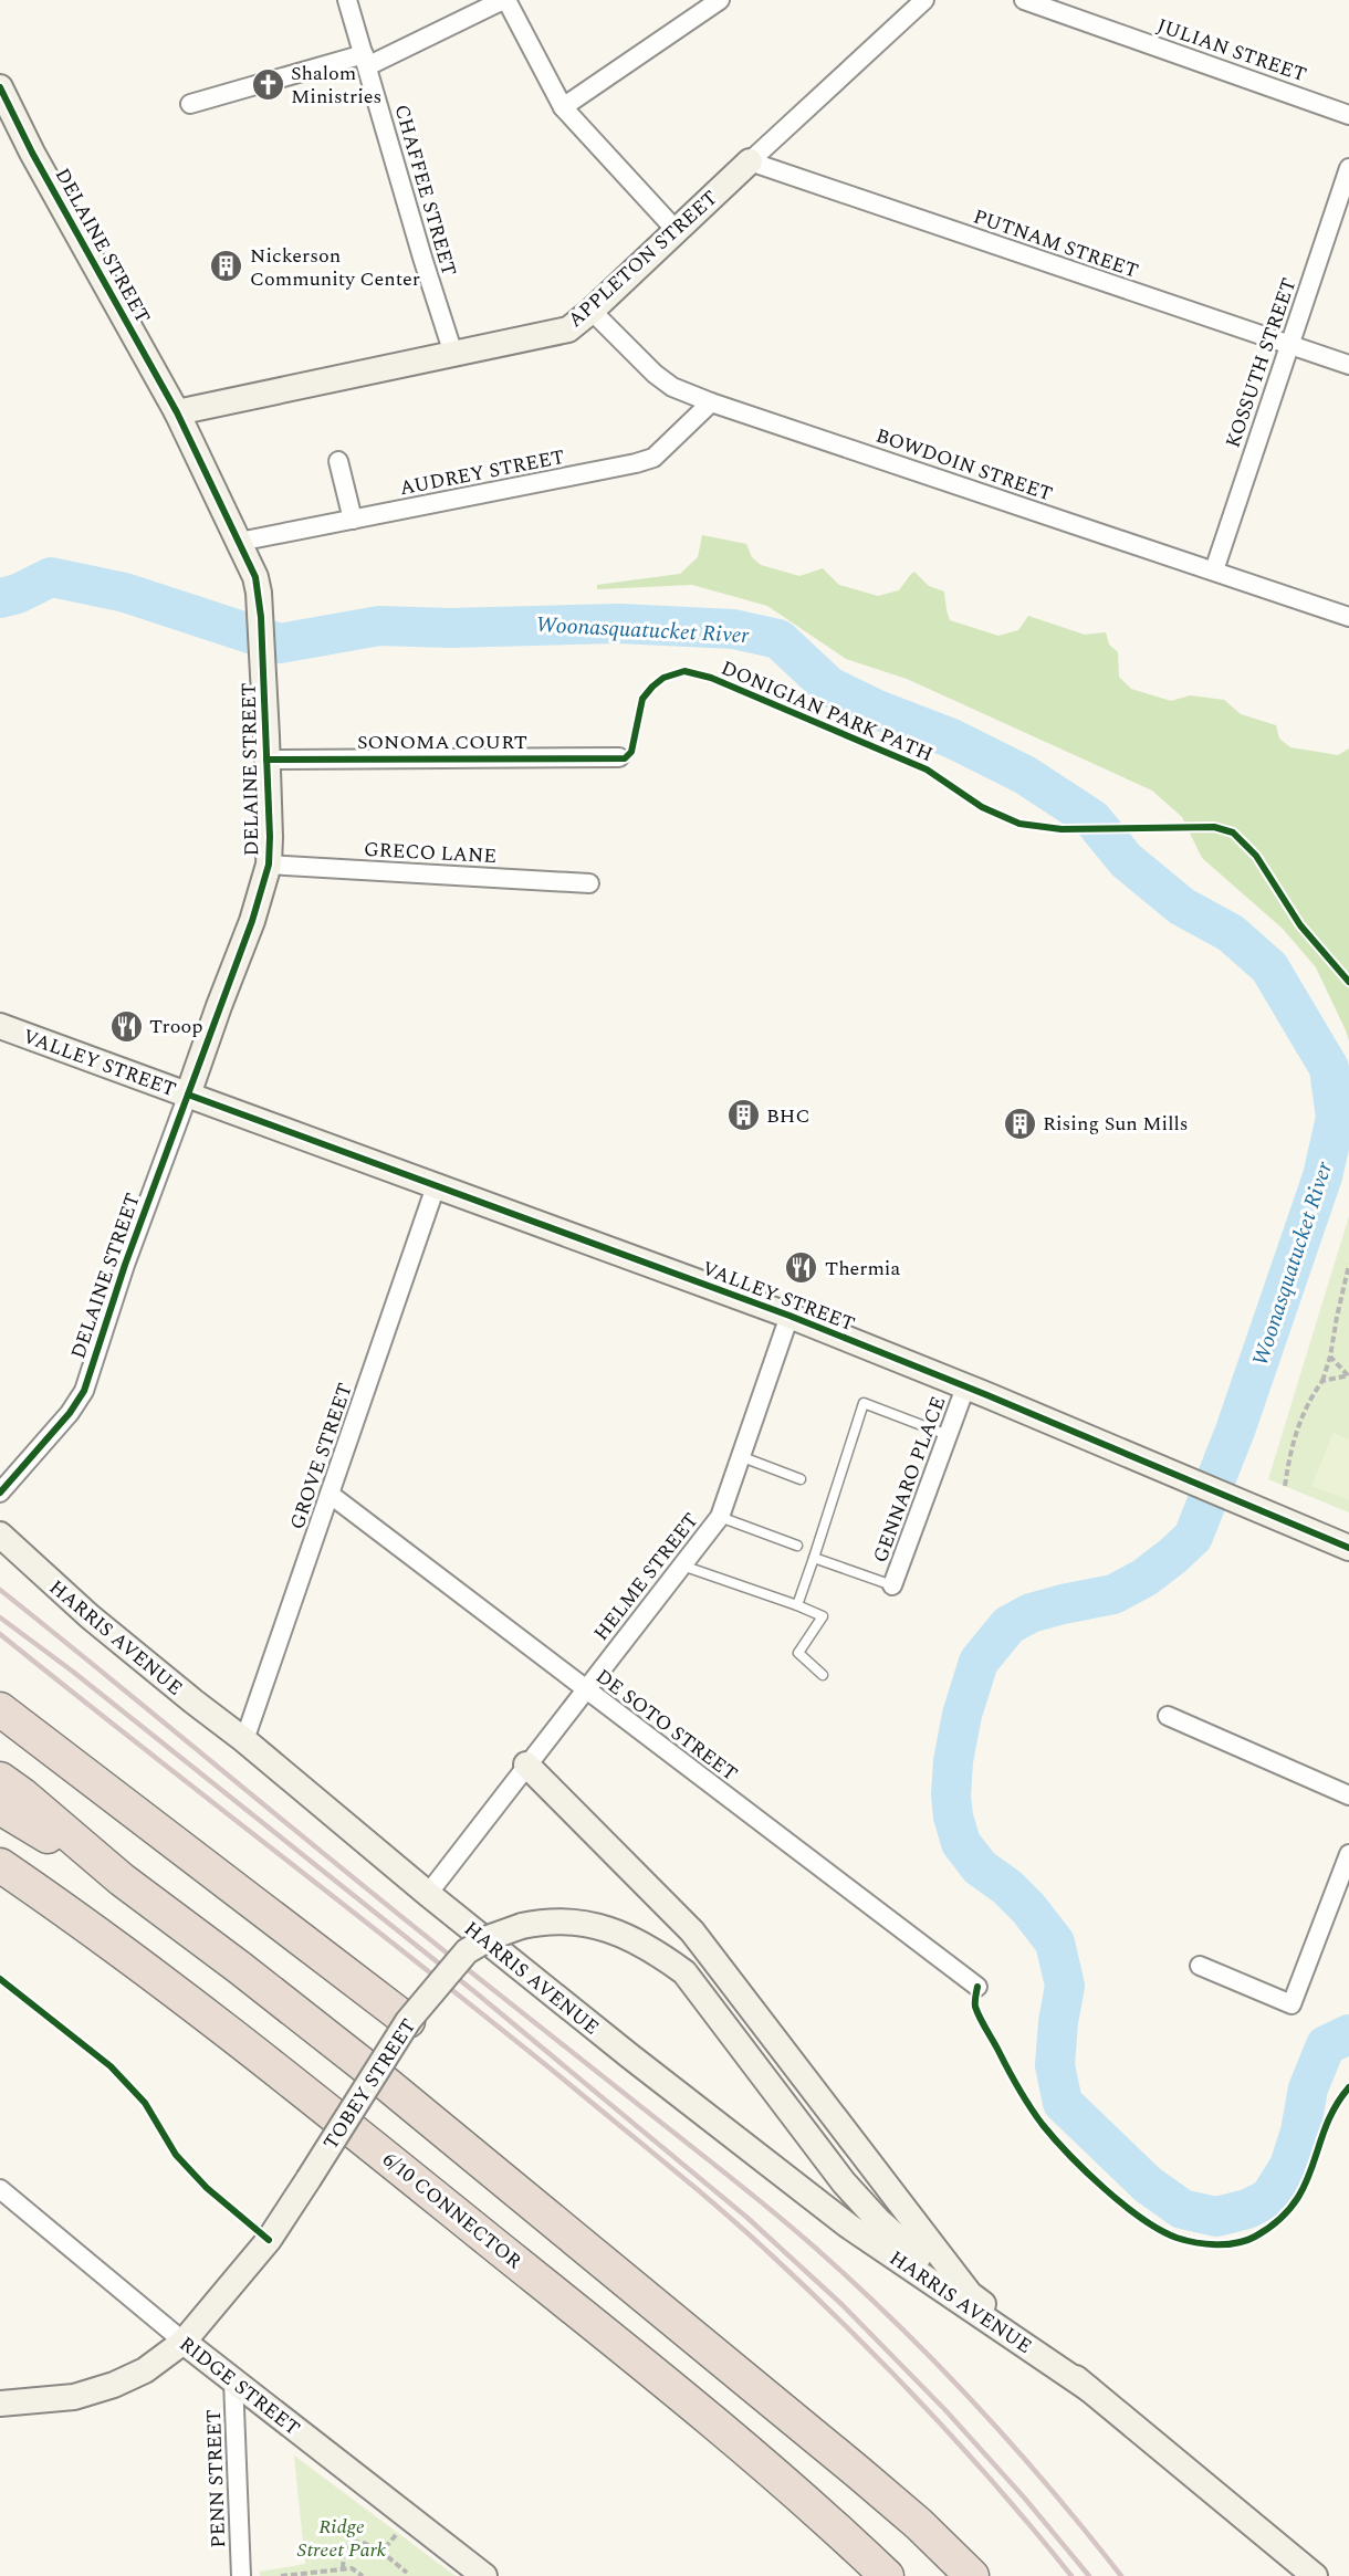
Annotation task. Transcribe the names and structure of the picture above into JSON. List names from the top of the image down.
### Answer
{
  "streets": {
    "highway": ["6/10 CONNECTOR"],
    "main road": [
      "DELAINE STREET",
      "APPLETON STREET",
      "VALLEY STREET",
      "HARRIS AVENUE",
      "TOBEY STREET",
      "RIDGE STREET"
    ],
    "street": [
      "JULIAN STREET",
      "CHAFFEE STREET",
      "PUTNAM STREET",
      "KOSSUTH STREET",
      "BOWDOIN STREET",
      "AUDREY STREET",
      "SONOMA COURT",
      "GRECO LANE",
      "GROVE STREET",
      "GENNARO PLACE",
      "HELME STREET",
      "DE SOTO STREET",
      "PENN STREET"
    ],
    "cycle path": ["DONIGIAN PARK PATH"]
  },
  "crossings": [
    ["CHAFFEE STREET", "APPLETON STREET"],
    ["PUTNAM STREET", "APPLETON STREET"],
    ["PUTNAM STREET", "KOSSUTH STREET"],
    ["DELAINE STREET", "APPLETON STREET"],
    ["DELAINE STREET", "AUDREY STREET"],
    ["DELAINE STREET", "SONOMA COURT"],
    ["DELAINE STREET", "GRECO LANE"],
    ["DELAINE STREET", "VALLEY STREET"],
    ["APPLETON STREET", "BOWDOIN STREET"],
    ["KOSSUTH STREET", "BOWDOIN STREET"],
    ["BOWDOIN STREET", "AUDREY STREET"],
    ["VALLEY STREET", "GROVE STREET"],
    ["VALLEY STREET", "GENNARO PLACE"],
    ["VALLEY STREET", "HELME STREET"],
    ["GROVE STREET", "HARRIS AVENUE"],
    ["GROVE STREET", "DE SOTO STREET"],
    ["HELME STREET", "HARRIS AVENUE"],
    ["HELME STREET", "DE SOTO STREET"],
    ["HARRIS AVENUE", "TOBEY STREET"],
    ["TOBEY STREET", "RIDGE STREET"],
    ["RIDGE STREET", "PENN STREET"]
  ],
  "water": ["Woonasquatucket River"],
  "parks": ["Ridge Street Park"],
  "places": {
    "church": ["Shalom Ministries"],
    "building": ["Nickerson Community Center", "BHC", "Rising Sun Mills"],
    "restaurant": ["Troop", "Thermia"]
  }
}
